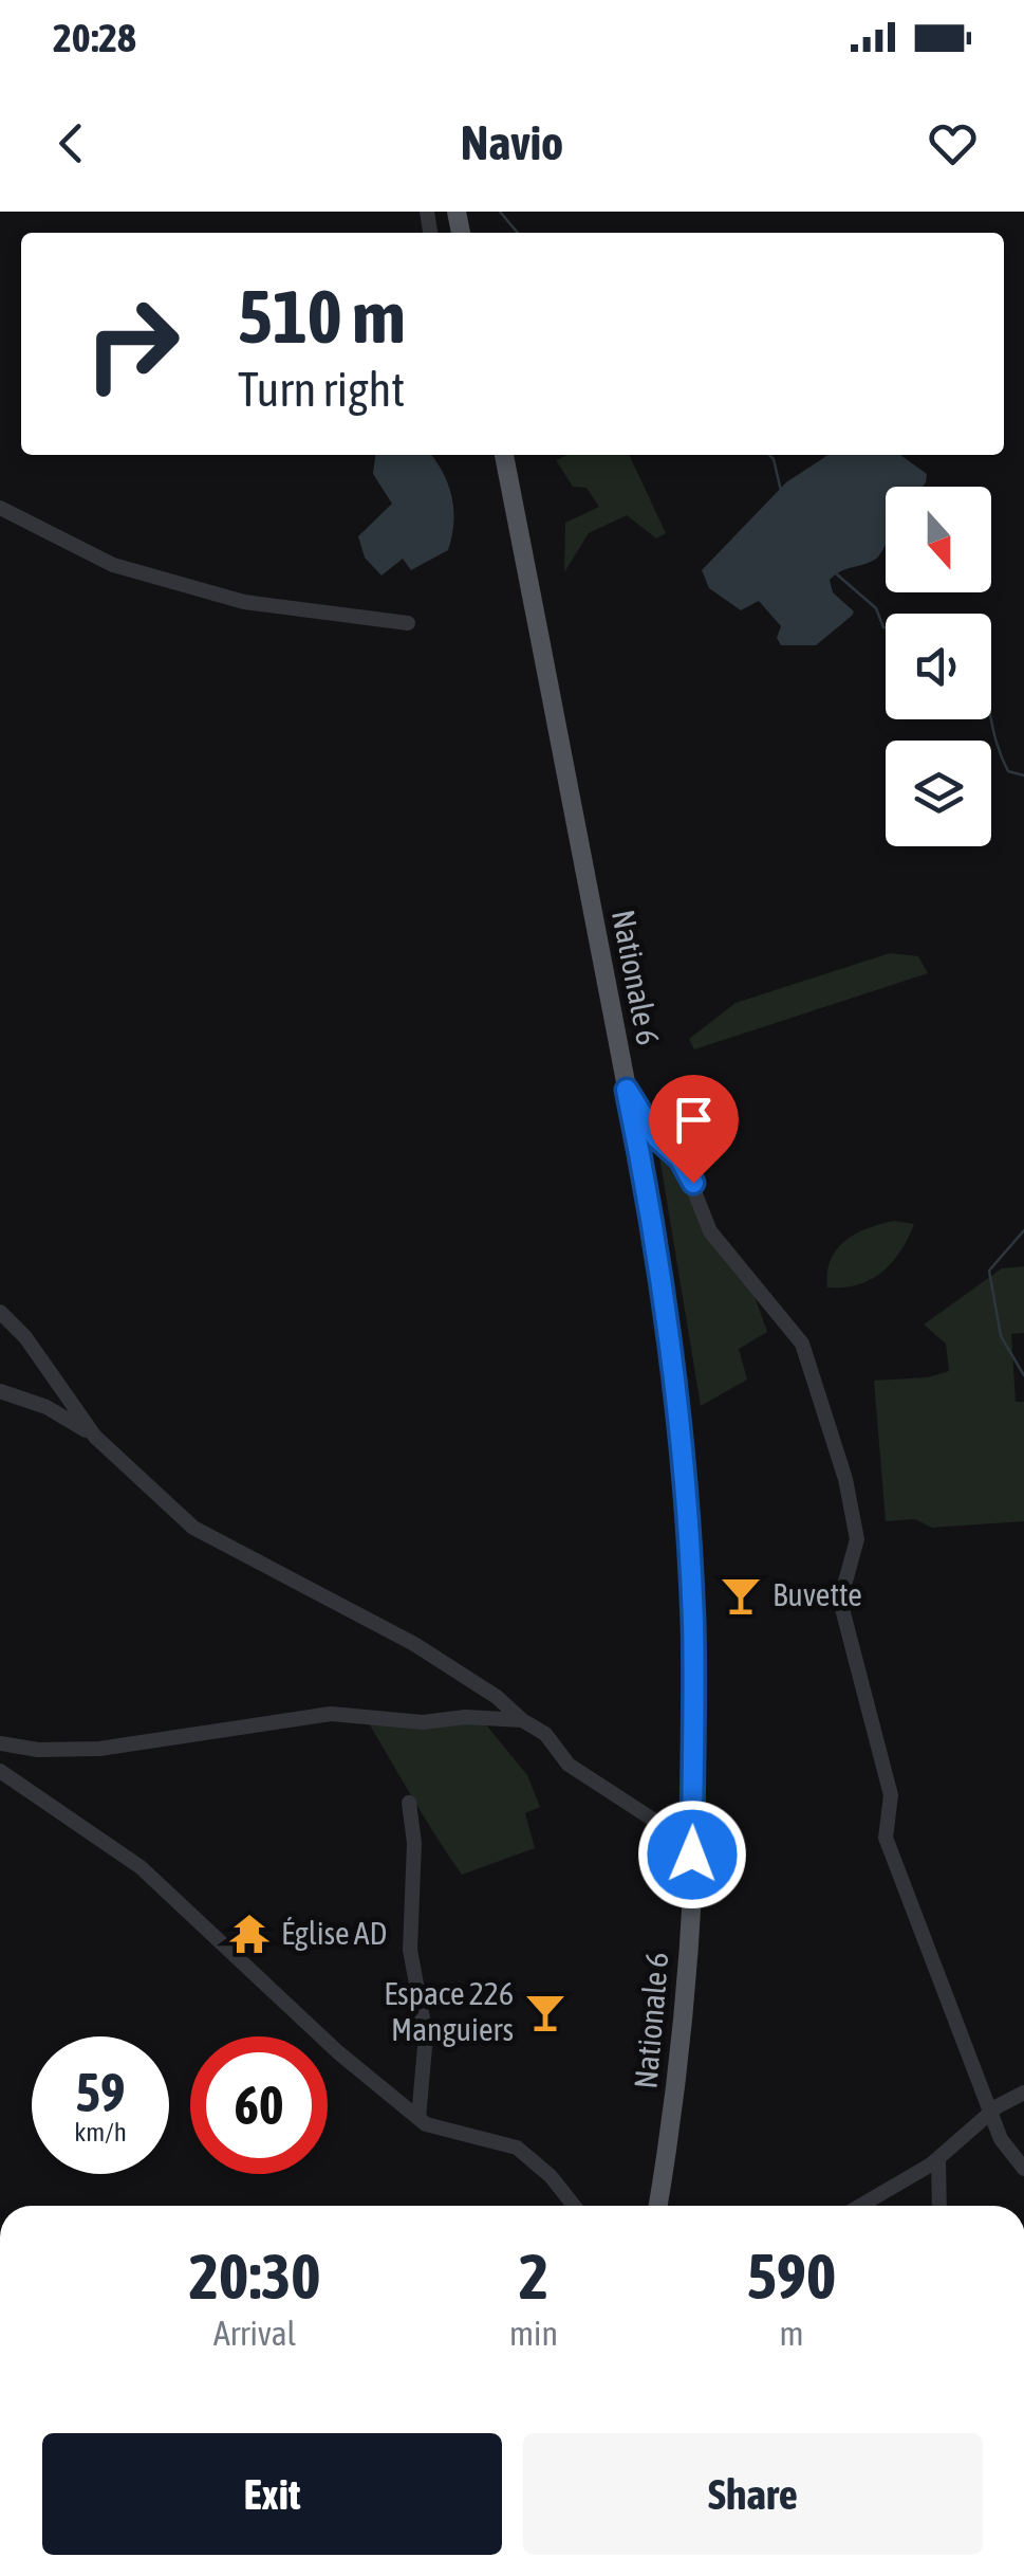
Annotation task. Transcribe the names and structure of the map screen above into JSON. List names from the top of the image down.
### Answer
{
  "streets": {
    "main road": ["Nationale 6"]
  },
  "places": {
    "bar": ["Buvette", "Espace 226 Manguiers"],
    "temple": ["Église AD"]
  },
  "north": "bottom",
  "page": {
    "status": "20:28",
    "header": "Navio",
    "turn": ["510 m", "Turn right"],
    "speed": "59 km/h",
    "limit": "60",
    "eta": [
      "20:30",
      "Arrival",
      "2",
      "min",
      "590",
      "m"
    ],
    "buttons": ["Exit", "Share"]
  }
}
